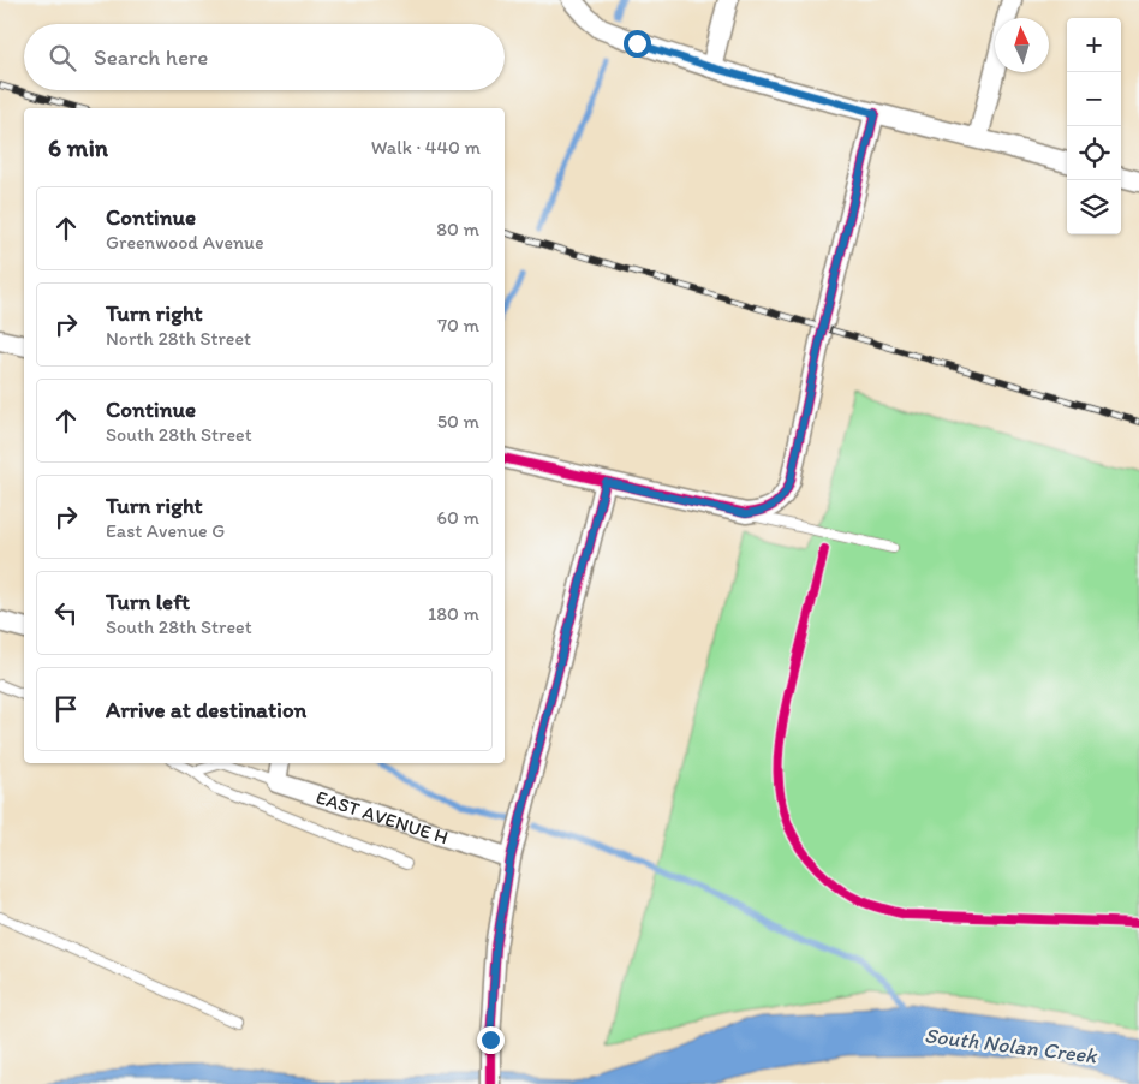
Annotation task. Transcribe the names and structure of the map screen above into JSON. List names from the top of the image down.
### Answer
{
  "streets": {
    "street": ["EAST AVENUE H"]
  },
  "water": ["South Nolan Creek"],
  "north": "top",
  "page": {
    "map_buttons": ["+", "−"],
    "search": "Search here",
    "heading": ["6 min", "Walk · 440 m"],
    "list": [
      ["Continue", "Greenwood Avenue", "80 m"],
      ["Turn right", "North 28th Street", "70 m"],
      ["Continue", "South 28th Street", "50 m"],
      ["Turn right", "East Avenue G", "60 m"],
      ["Turn left", "South 28th Street", "180 m"],
      "Arrive at destination"
    ]
  }
}
